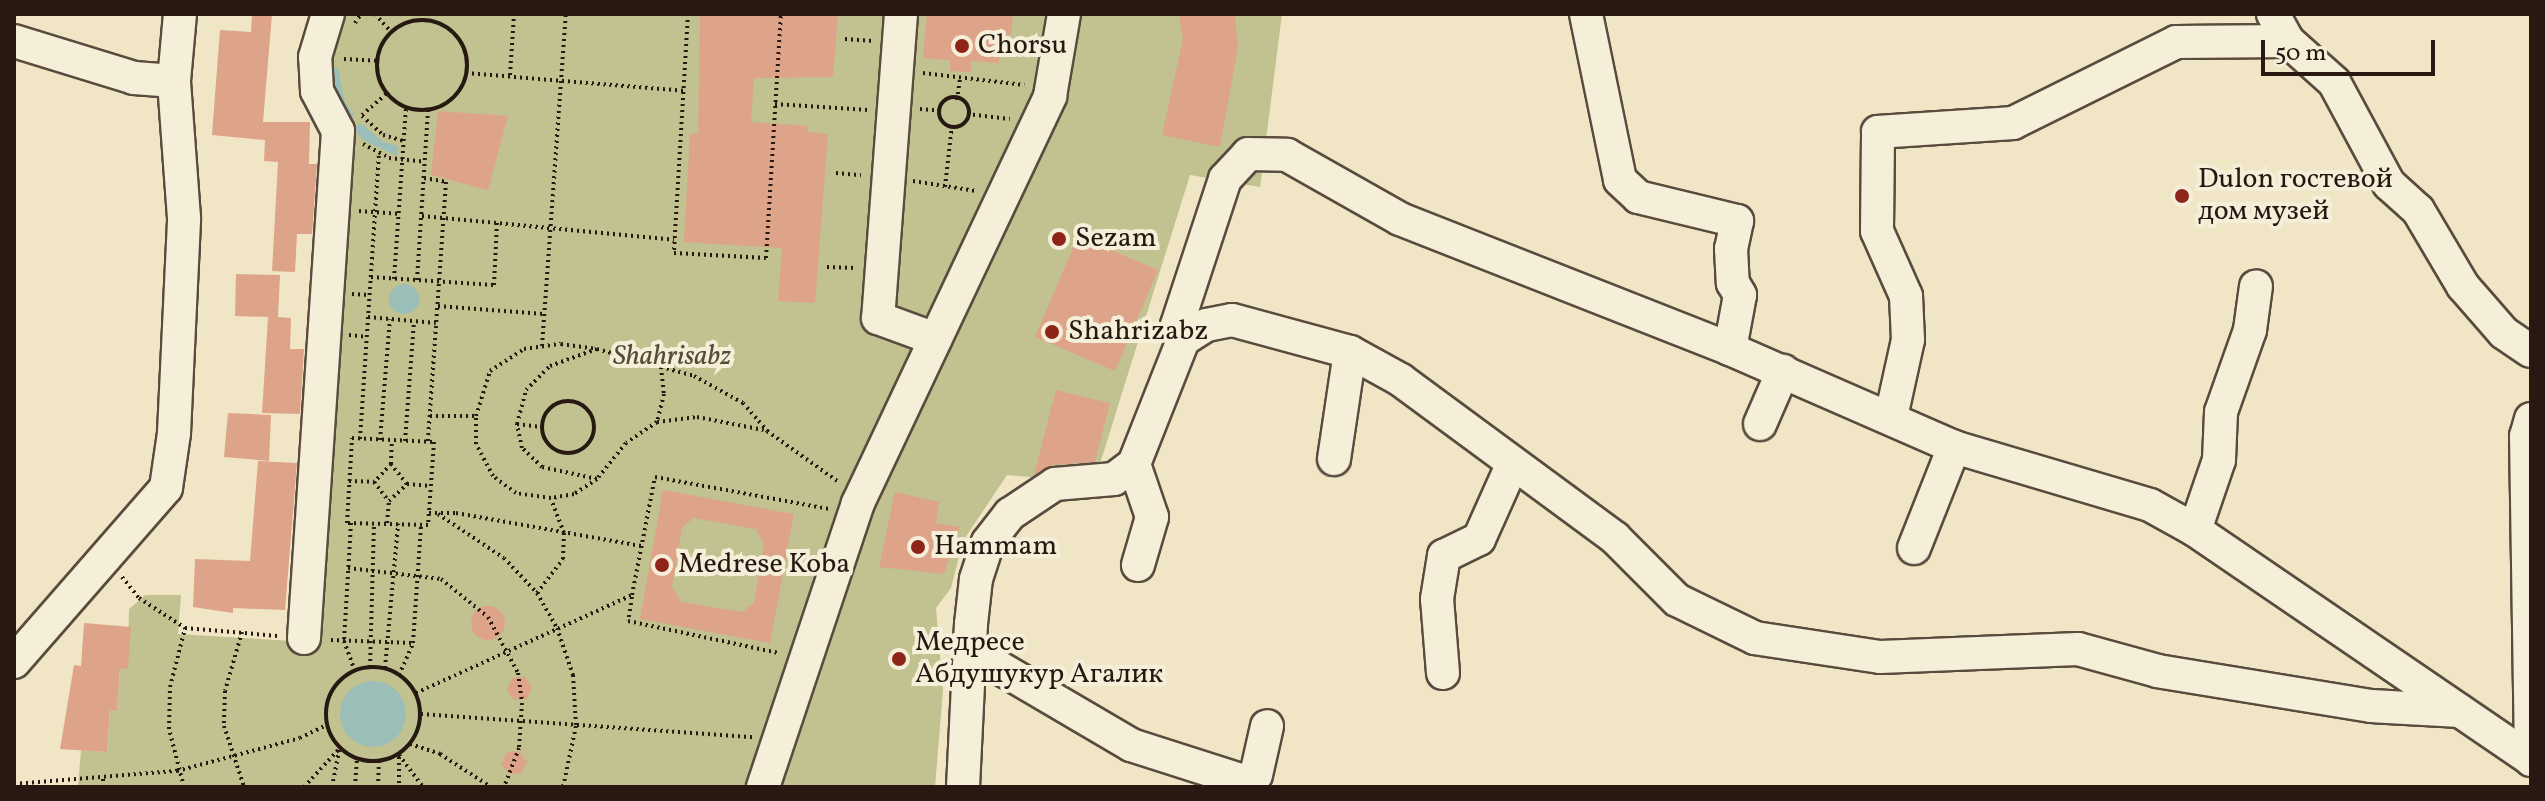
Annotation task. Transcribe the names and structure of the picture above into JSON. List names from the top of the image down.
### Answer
{
  "parks": ["Shahrisabz"],
  "places": [
    "Chorsu",
    "Dulon гостевой дом музей",
    "Sezam",
    "Shahrizabz",
    "Hammam",
    "Medrese Koba",
    "Медресе Абдушукур Агалик"
  ],
  "scale_bar": "50 m"
}
